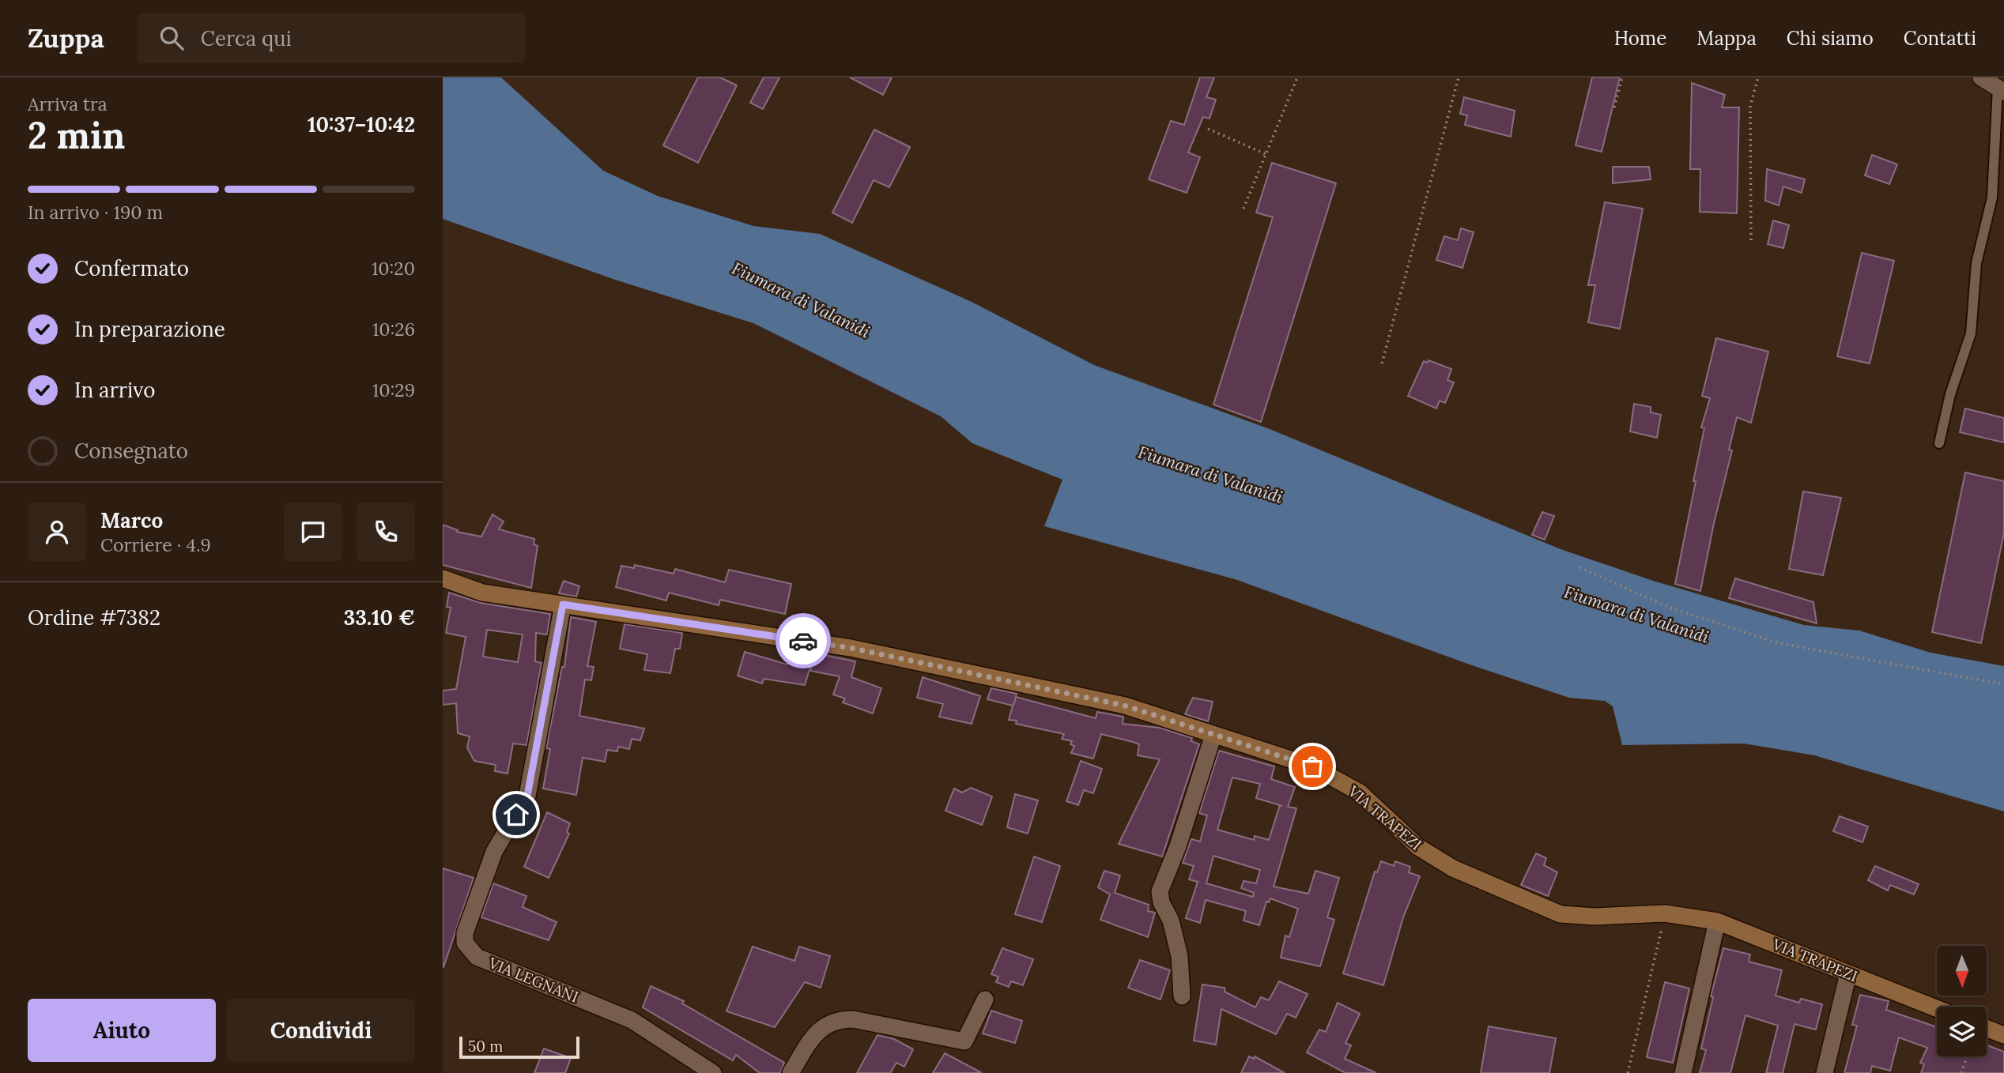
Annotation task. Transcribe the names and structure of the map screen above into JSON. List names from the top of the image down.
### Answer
{
  "streets": {
    "street": ["VIA TRAPEZI", "VIA LEGNANI"]
  },
  "crossings": [
    ["VIA TRAPEZI", "VIA LEGNANI"]
  ],
  "water": ["Fiumara di Valanidi"],
  "scale_bar": "50 m",
  "north": "bottom",
  "page": {
    "header": "Zuppa",
    "search": "Cerca qui",
    "nav": [
      "Home",
      "Mappa",
      "Chi siamo",
      "Contatti"
    ],
    "heading": ["2 min", "Arriva tra", "10:37–10:42"],
    "panel": [
      "Marco",
      "Corriere · 4.9",
      "Ordine #7382",
      "33.10 €"
    ],
    "bar": "In arrivo · 190 m",
    "list": [
      ["Confermato", "10:20"],
      ["In preparazione", "10:26"],
      ["In arrivo", "10:29"],
      "Consegnato"
    ],
    "buttons": ["Aiuto", "Condividi"],
    "scale": "50 m"
  }
}
